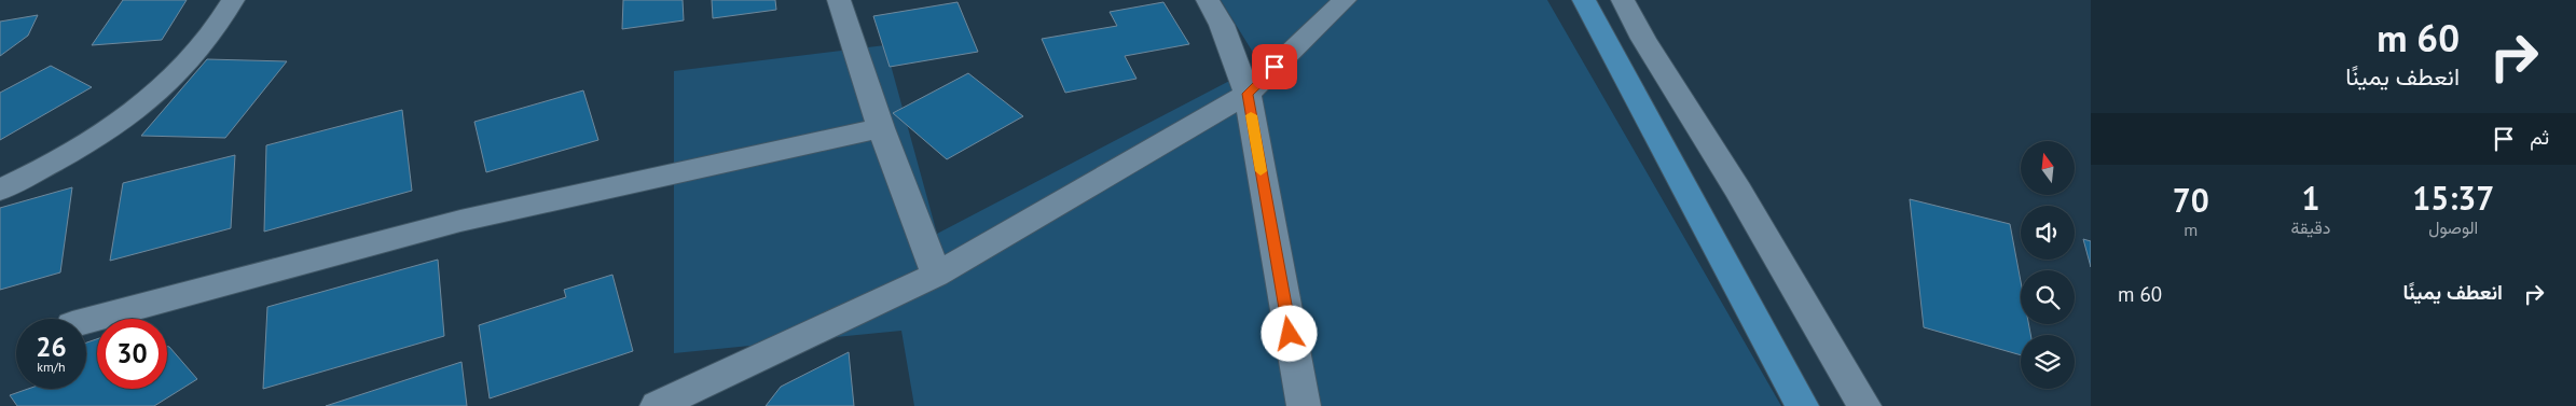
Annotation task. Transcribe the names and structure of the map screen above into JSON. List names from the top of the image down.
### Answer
{
  "north": "top",
  "page": {
    "turn": ["60 m", "انعطف يمينًا"],
    "then": "ثم",
    "eta": [
      "15:37",
      "الوصول",
      "1",
      "دقيقة",
      "70",
      "m"
    ],
    "list": [
      {
        "name": "انعطف يمينًا",
        "value": "60 m"
      }
    ],
    "speed": "26 km/h",
    "limit": "30"
  }
}
